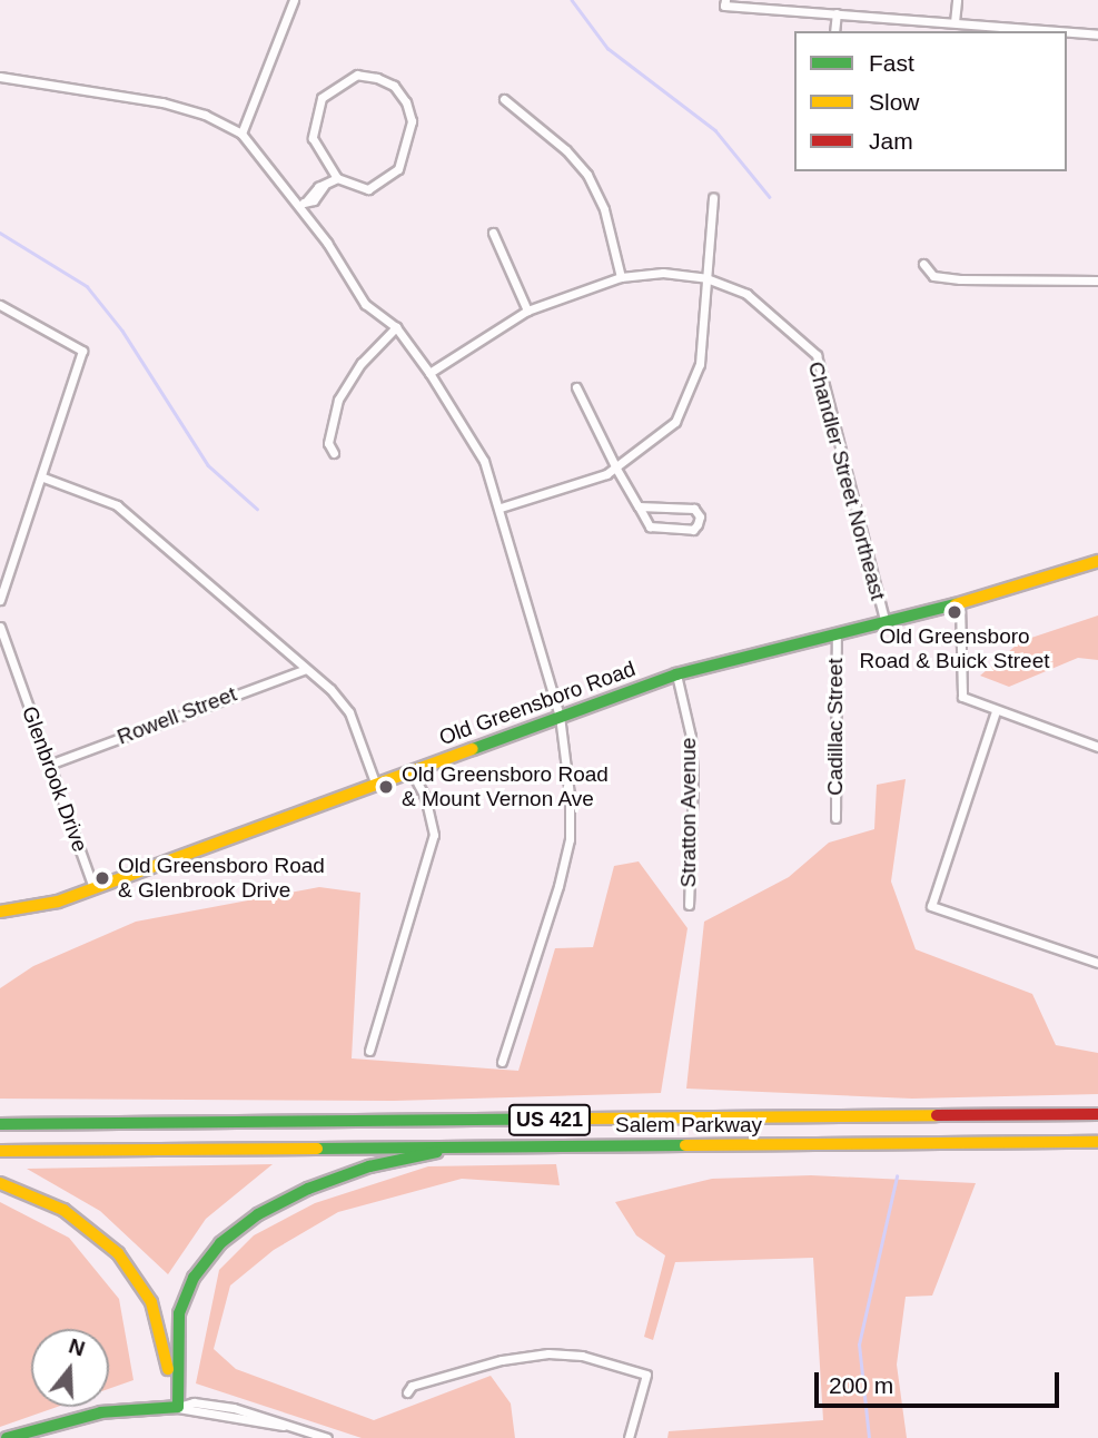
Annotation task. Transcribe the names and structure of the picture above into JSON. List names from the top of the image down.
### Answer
{
  "streets": {
    "main road": ["Old Greensboro Road", "US 421", "Salem Parkway"],
    "street": [
      "Chandler Street Northeast",
      "Rowell Street",
      "Cadillac Street",
      "Glenbrook Drive",
      "Stratton Avenue"
    ]
  },
  "crossings": [
    ["Chandler Street Northeast", "Old Greensboro Road"],
    ["Old Greensboro Road", "Cadillac Street"],
    ["Old Greensboro Road", "Glenbrook Drive"],
    ["Old Greensboro Road", "Stratton Avenue"],
    ["Rowell Street", "Glenbrook Drive"]
  ],
  "places": ["Old Greensboro Road & Buick Street", "Old Greensboro Road & Mount Vernon Ave", "Old Greensboro Road & Glenbrook Drive"],
  "legend": ["Fast", "Slow", "Jam"],
  "scale_bar": "200 m",
  "north": "top"
}
